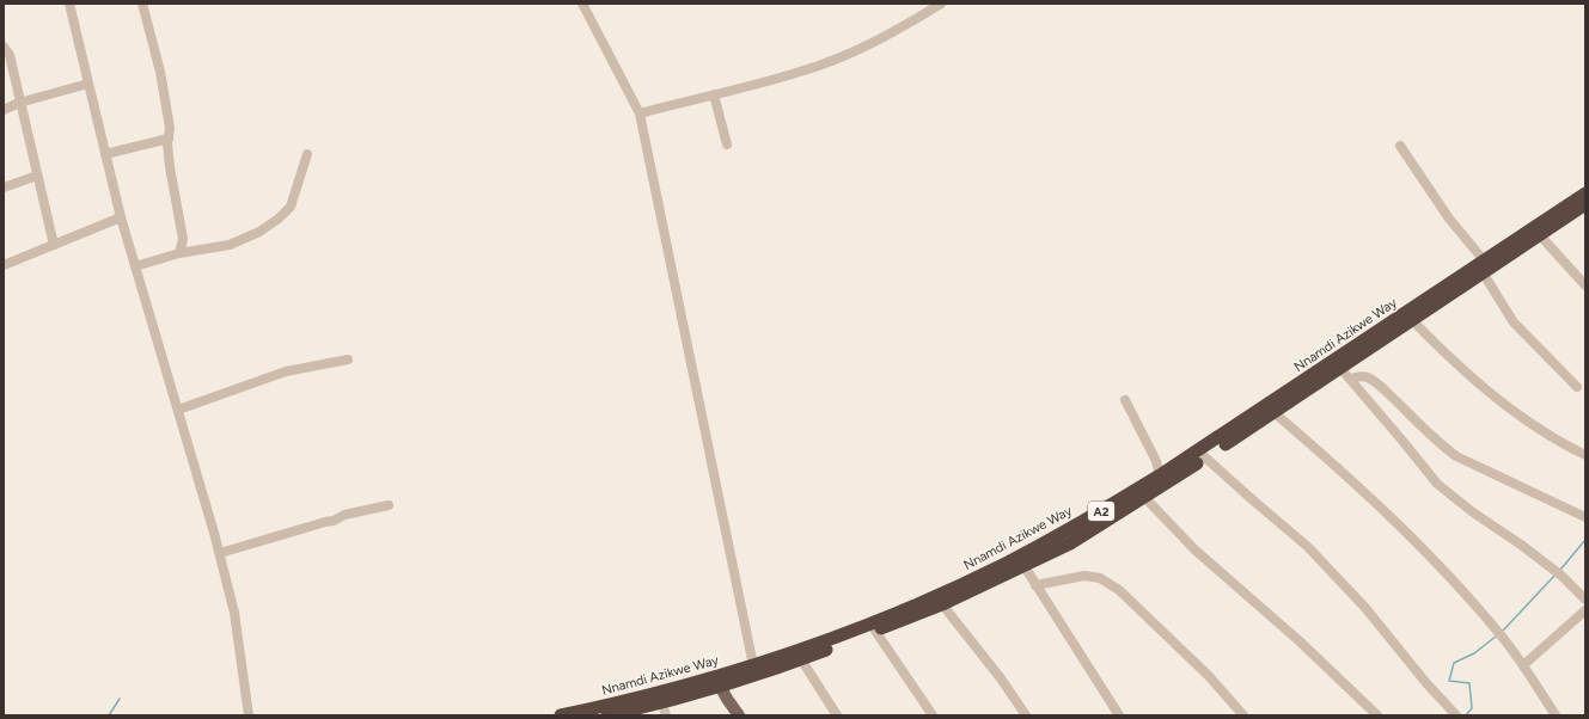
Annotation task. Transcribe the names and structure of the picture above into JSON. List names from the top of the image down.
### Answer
{
  "streets": {
    "highway": ["Nnamdi Azikwe Way", "A2"]
  }
}
